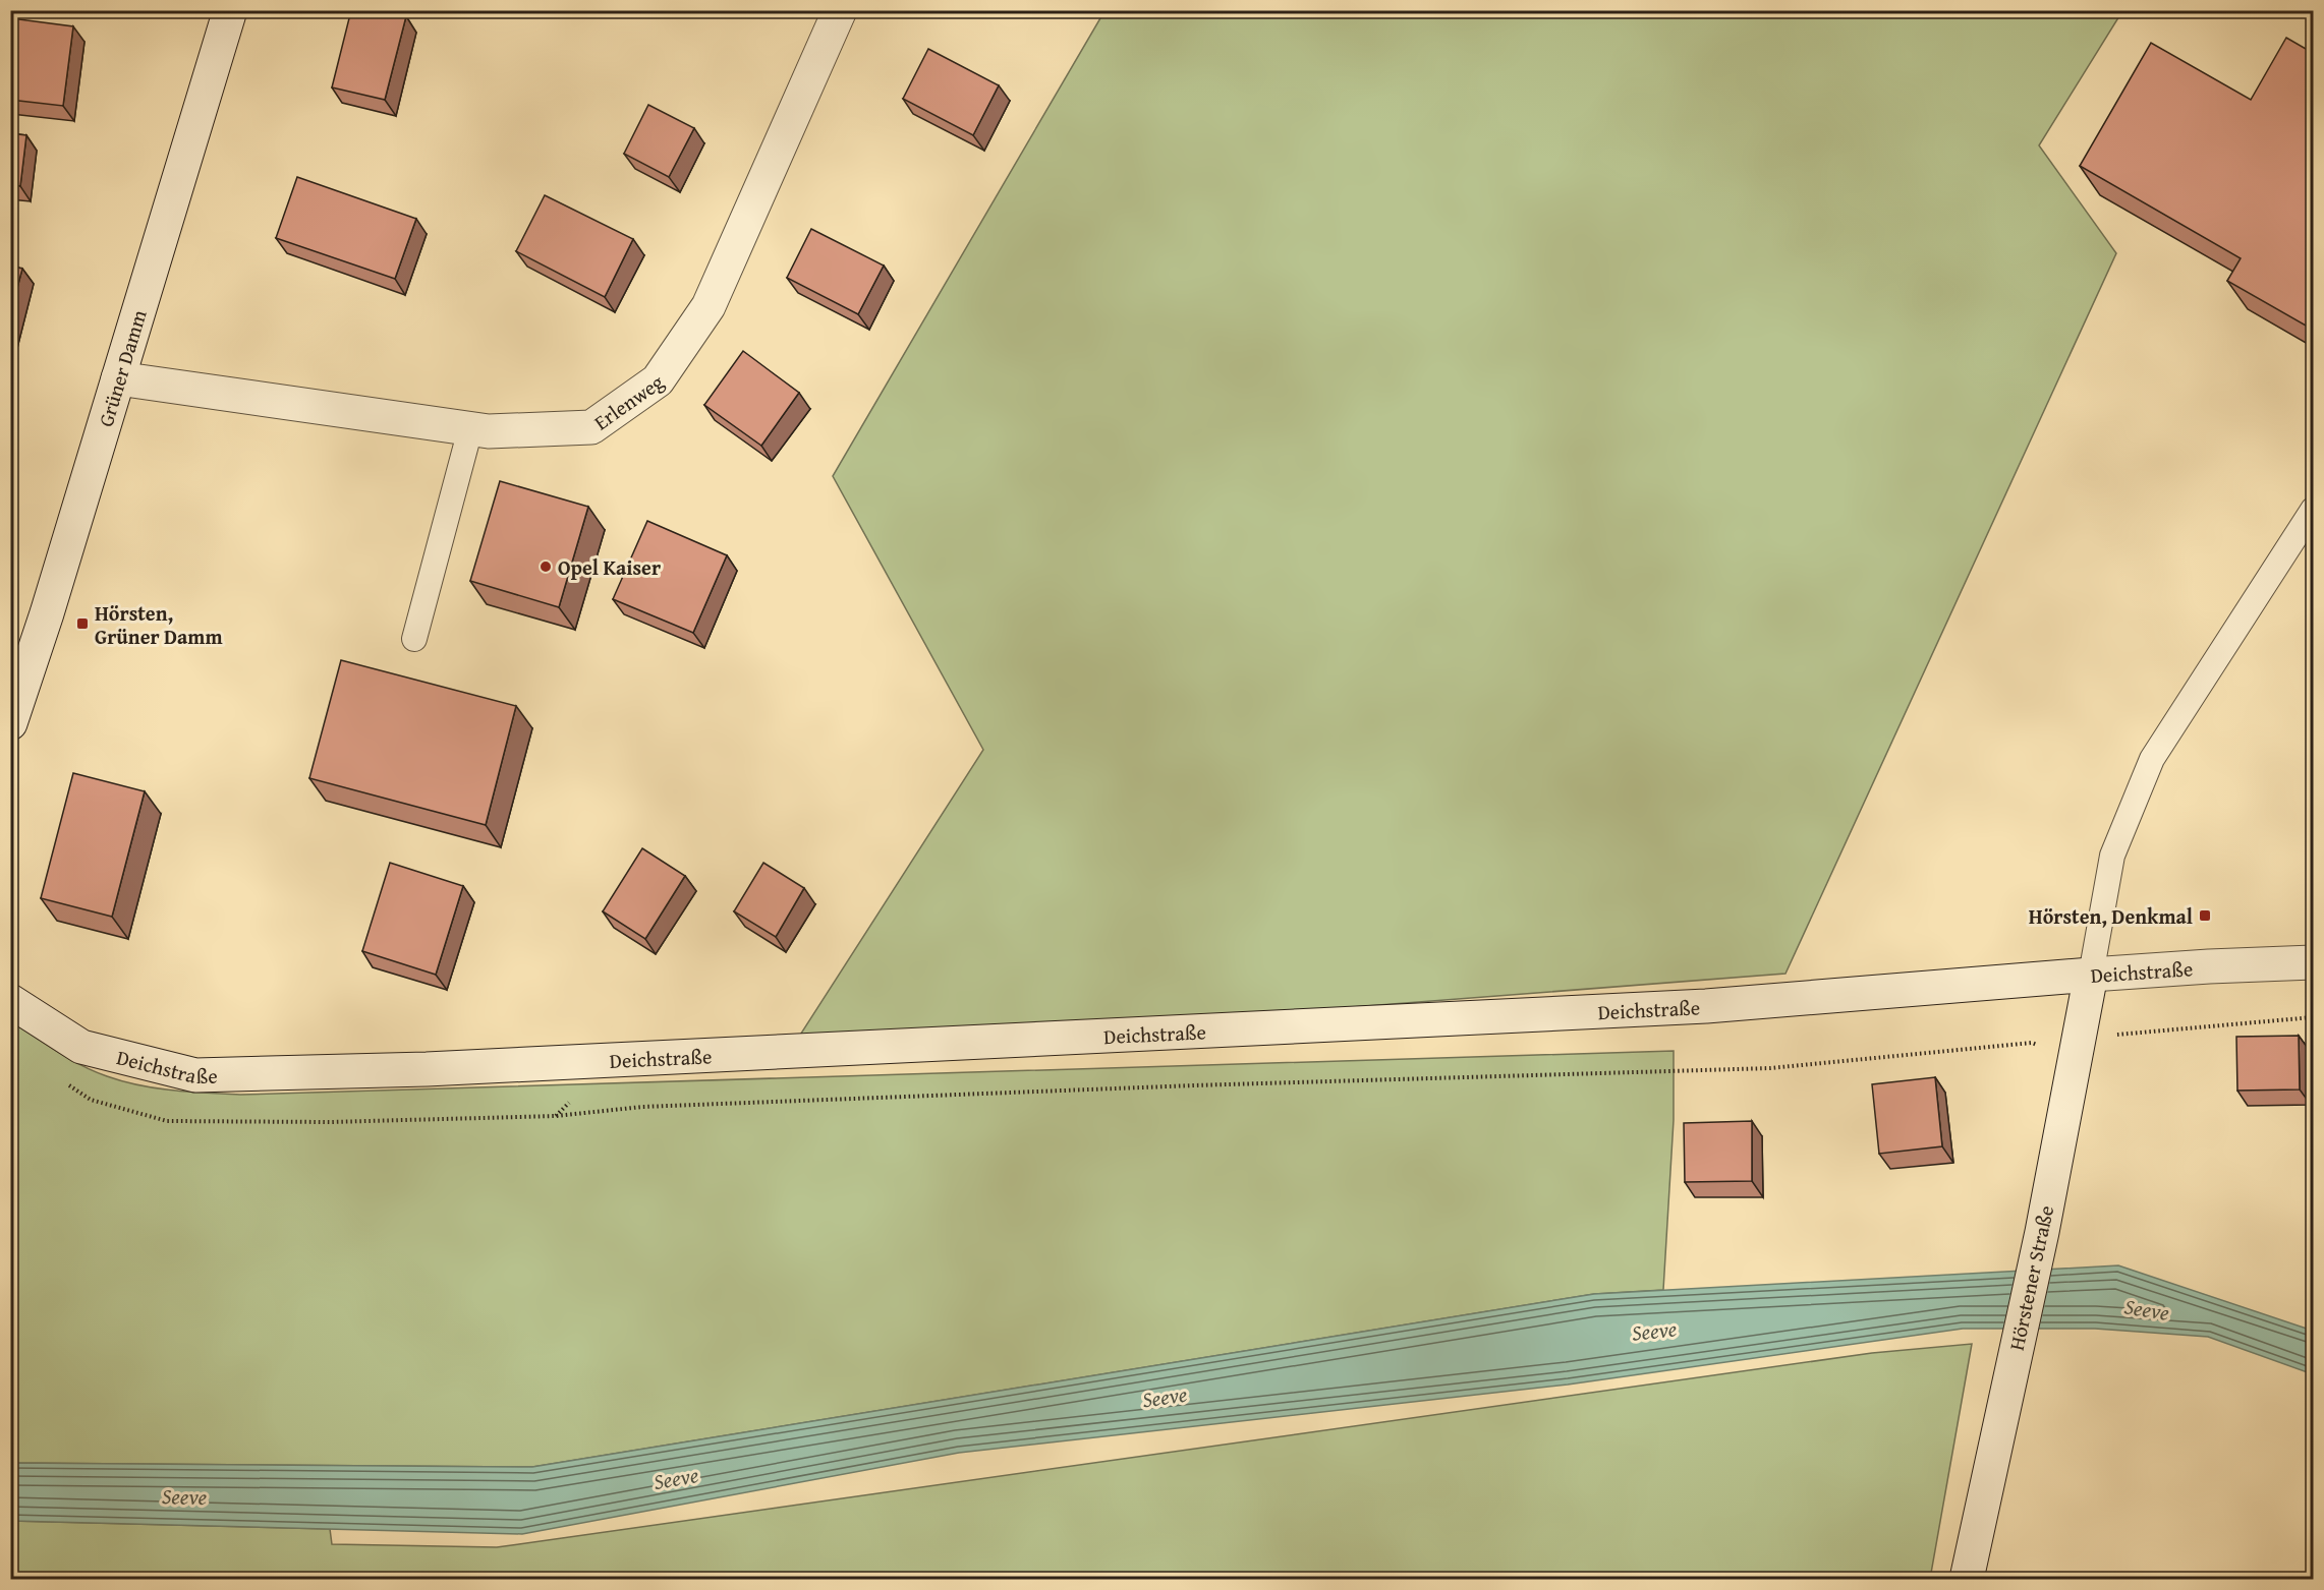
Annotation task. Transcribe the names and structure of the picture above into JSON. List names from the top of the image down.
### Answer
{
  "streets": {
    "street": [
      "Grüner Damm",
      "Erlenweg",
      "Deichstraße",
      "Hörstener Straße"
    ]
  },
  "crossings": [
    ["Grüner Damm", "Erlenweg"],
    ["Deichstraße", "Hörstener Straße"]
  ],
  "water": ["Seeve"],
  "places": {
    "other": ["Opel Kaiser"],
    "transit": ["Hörsten, Grüner Damm", "Hörsten, Denkmal"]
  }
}
